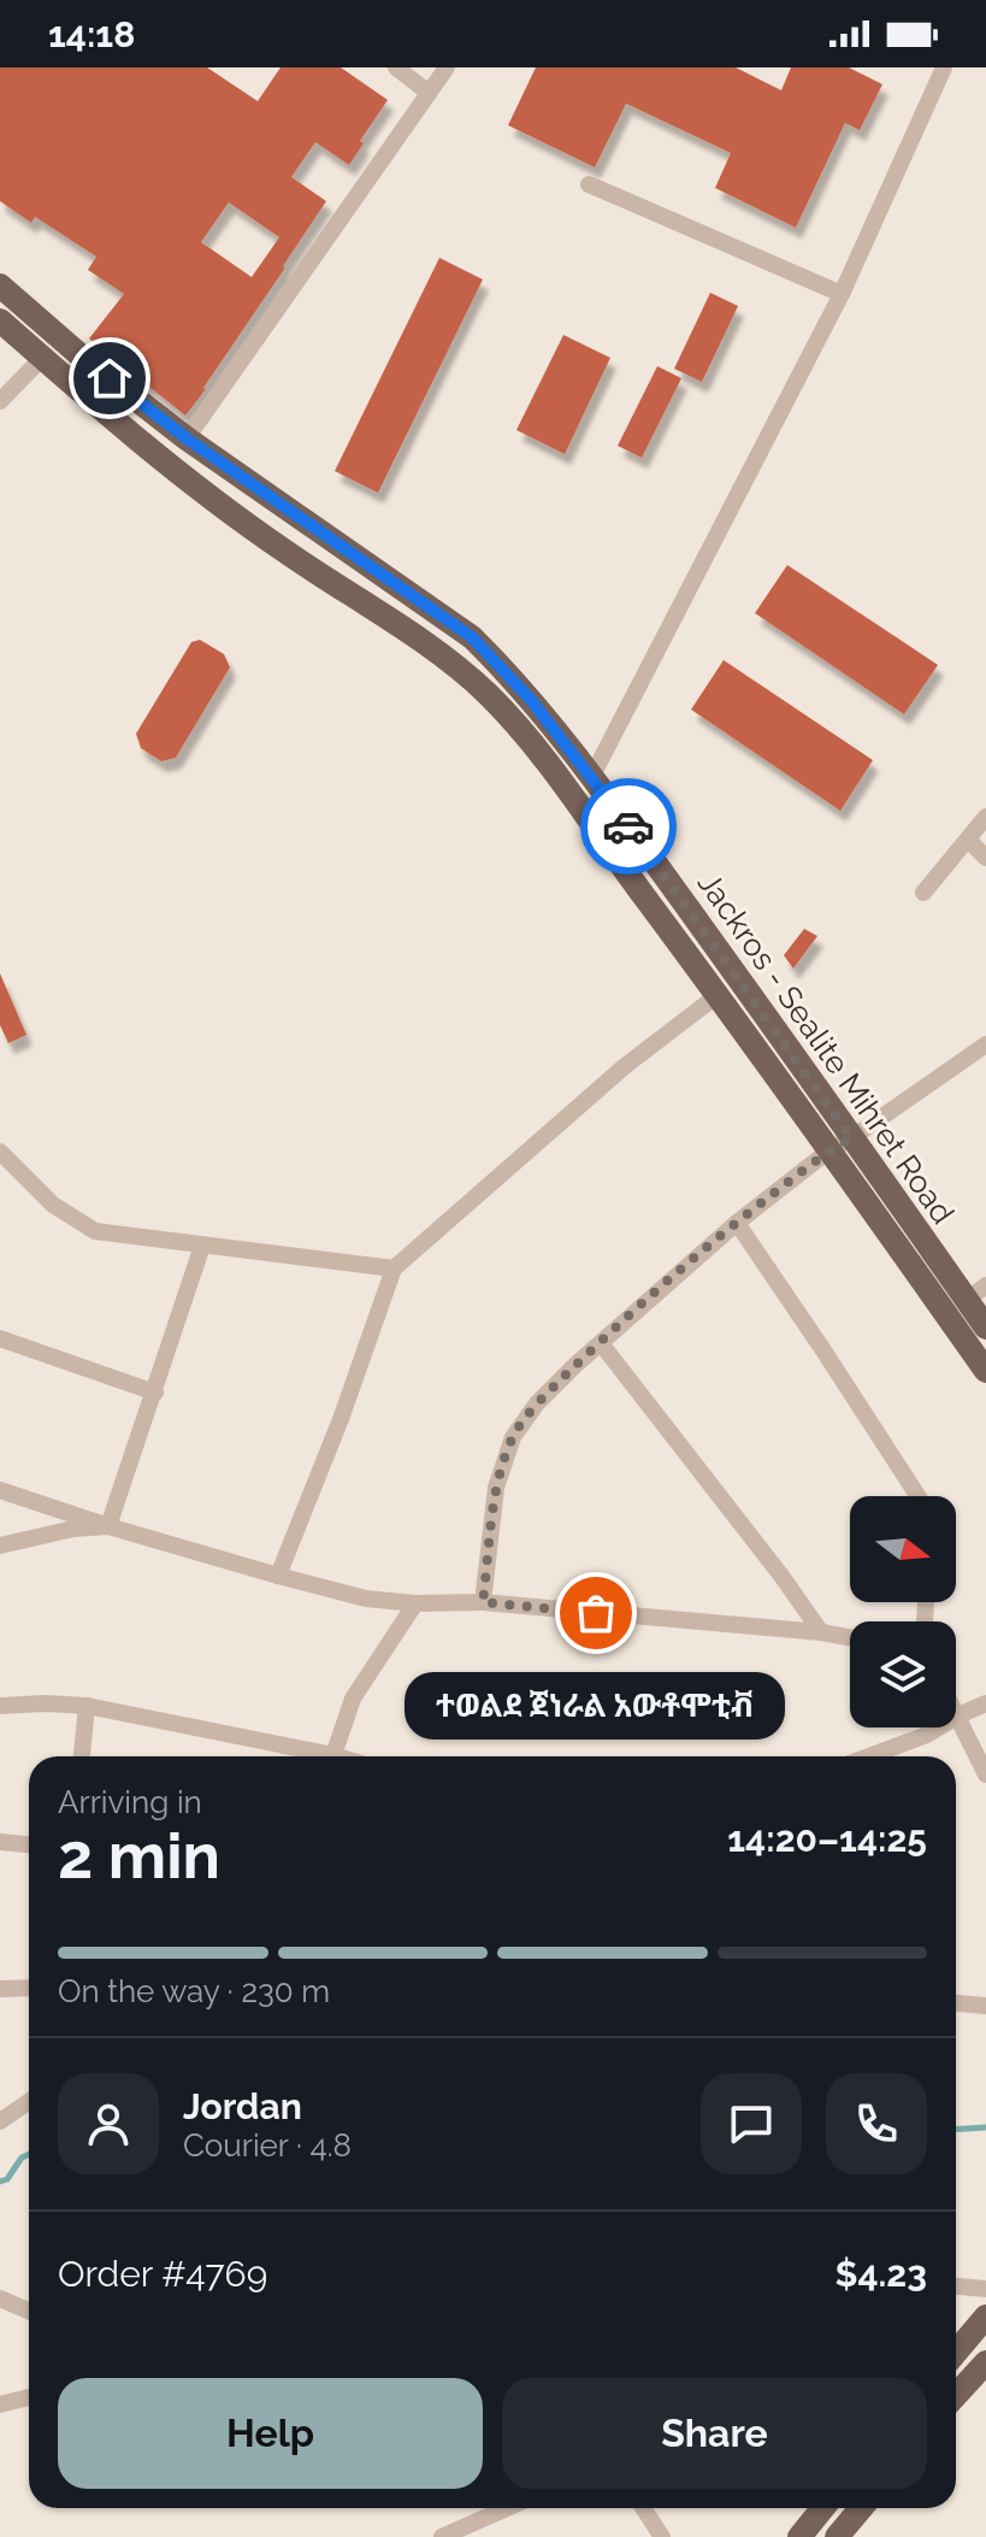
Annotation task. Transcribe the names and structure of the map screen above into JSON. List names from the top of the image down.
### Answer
{
  "streets": {
    "main road": ["Jackros - Sealite Mihret Road"]
  },
  "places": ["ተወልደ ጀነራል አውቶሞቲቭ"],
  "north": "right",
  "page": {
    "status": "14:18",
    "bubble": "ተወልደ ጀነራል አውቶሞቲቭ",
    "heading": ["2 min", "Arriving in", "14:20–14:25"],
    "panel": [
      "Jordan",
      "Courier · 4.8",
      "Order #4769",
      "$4.23"
    ],
    "bar": "On the way · 230 m",
    "buttons": ["Help", "Share"]
  }
}
